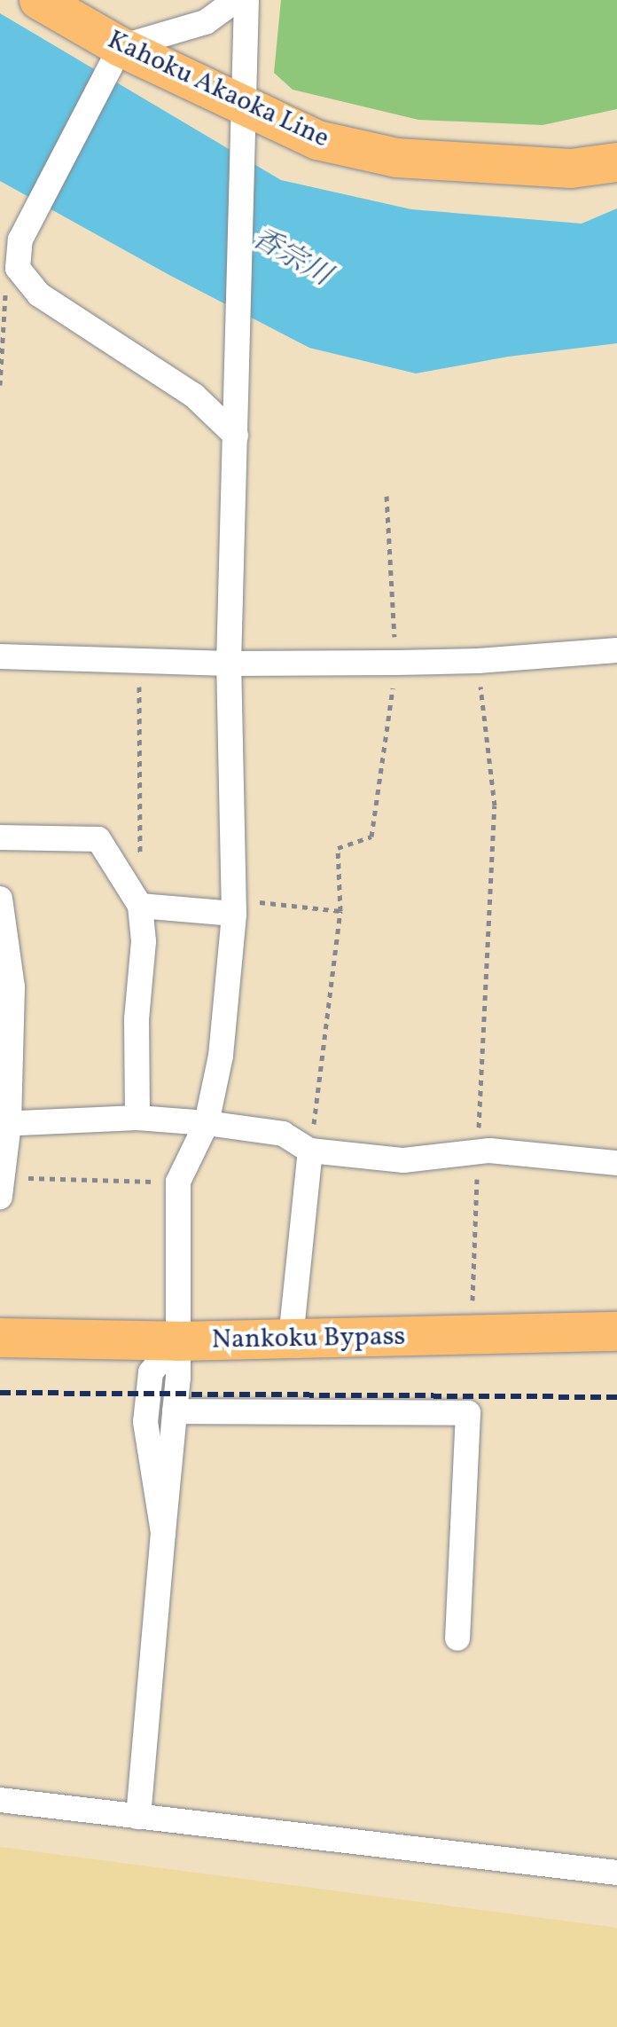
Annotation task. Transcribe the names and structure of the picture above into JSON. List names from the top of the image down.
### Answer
{
  "streets": {
    "main road": ["Kahoku Akaoka Line", "Nankoku Bypass"]
  },
  "water": ["香宗川"]
}
